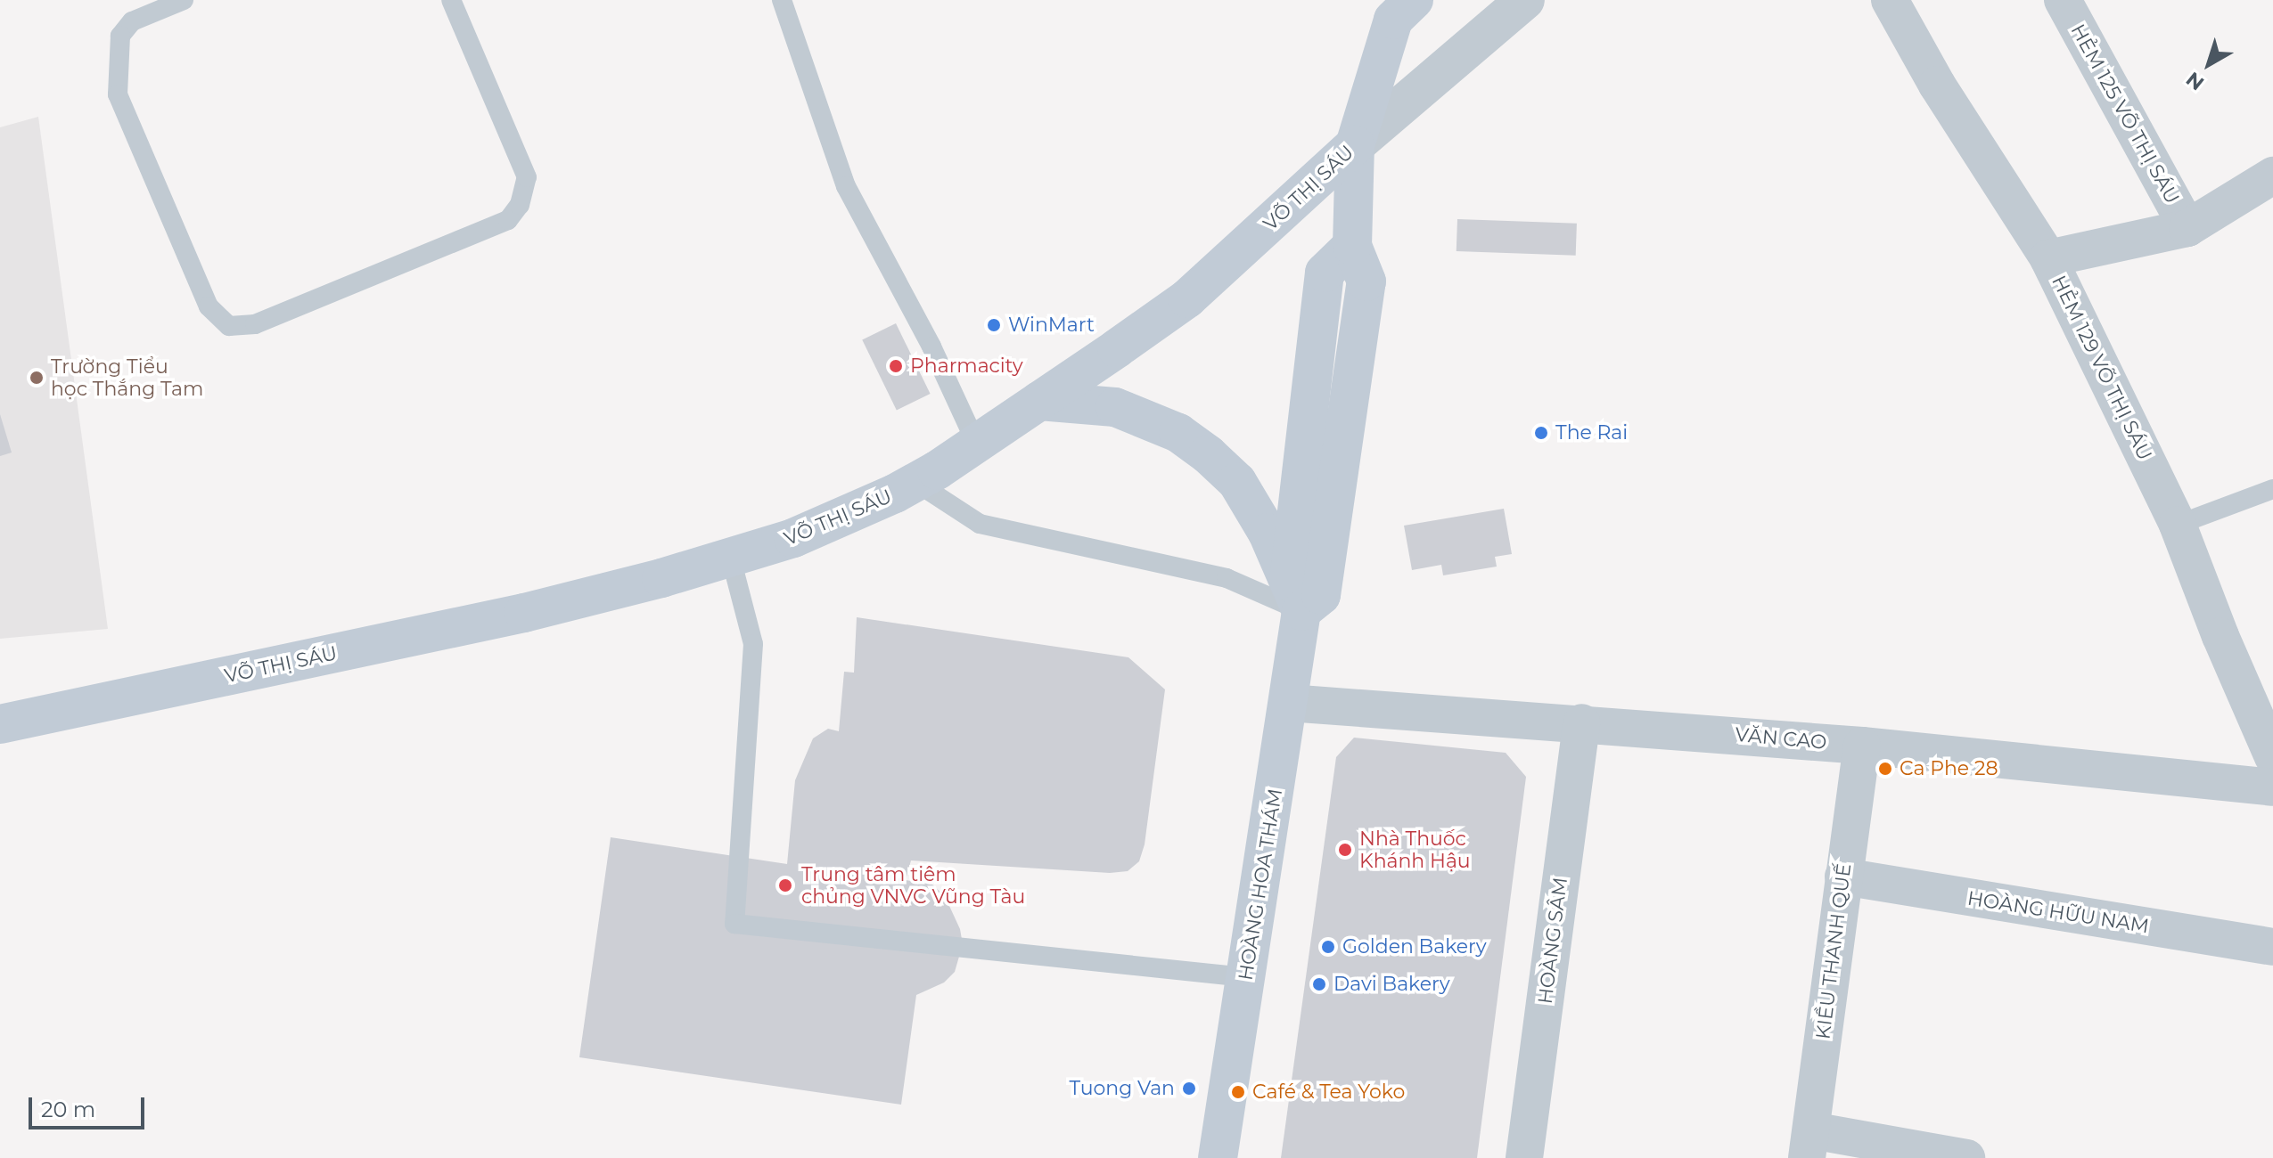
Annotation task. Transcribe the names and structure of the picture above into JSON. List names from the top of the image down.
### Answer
{
  "streets": {
    "main road": ["VÕ THỊ SÁU", "HOÀNG HOA THÁM"],
    "street": [
      "HẺM 125 VÕ THỊ SÁU",
      "HẺM 129 VÕ THỊ SÁU",
      "VĂN CAO",
      "HOÀNG HỮU NAM",
      "HOÀNG SÂM",
      "KIỀU THANH QUẾ"
    ]
  },
  "crossings": [
    ["VĂN CAO", "HOÀNG HOA THÁM"],
    ["VĂN CAO", "HOÀNG SÂM"],
    ["VĂN CAO", "KIỀU THANH QUẾ"],
    ["HOÀNG HỮU NAM", "KIỀU THANH QUẾ"]
  ],
  "places": [
    "WinMart",
    "Pharmacity",
    "Trường Tiểu học Thắng Tam",
    "The Rai",
    "Ca Phe 28",
    "Nhà Thuốc Khánh Hậu",
    "Trung tâm tiêm chủng VNVC Vũng Tàu",
    "Golden Bakery",
    "Davi Bakery",
    "Tuong Van",
    "Café & Tea Yoko"
  ],
  "scale_bar": "20 m",
  "north": "bottom left"
}
